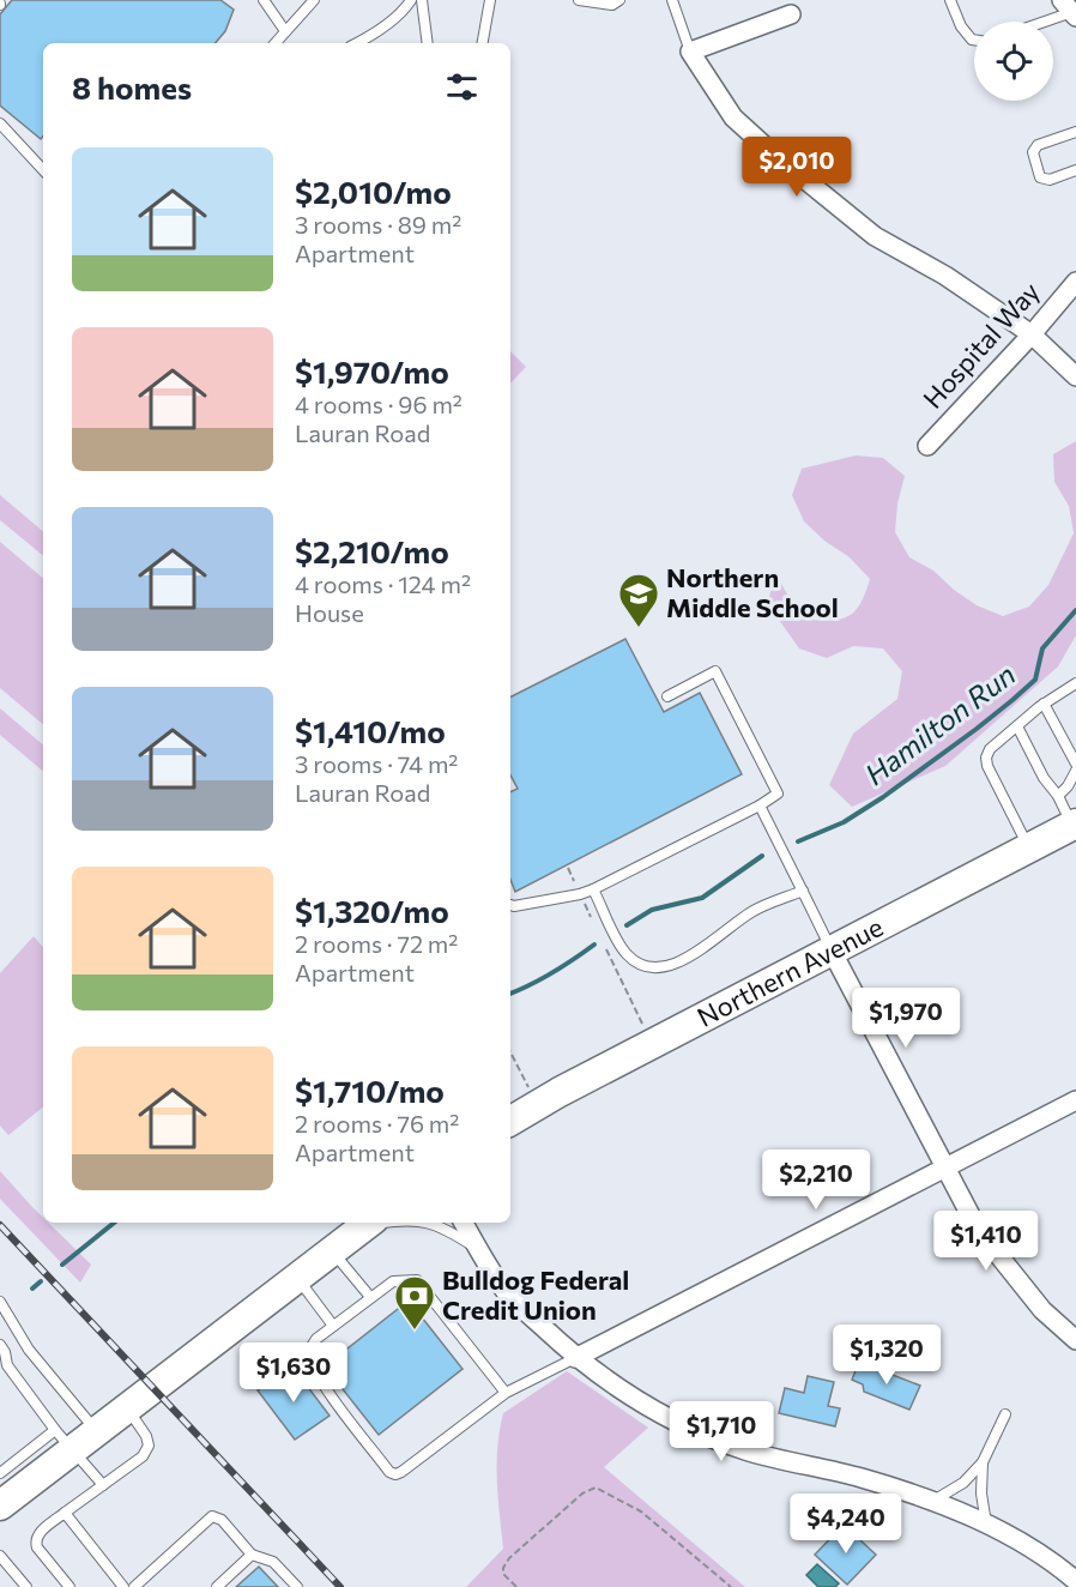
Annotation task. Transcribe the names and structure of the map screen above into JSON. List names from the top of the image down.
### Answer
{
  "streets": {
    "main road": ["Northern Avenue"],
    "street": ["Hospital Way"]
  },
  "water": ["Hamilton Run"],
  "places": {
    "school or university": ["Northern Middle School"],
    "bank": ["Bulldog Federal Credit Union"]
  },
  "page": {
    "heading": "8 homes",
    "list": [
      {
        "name": "$2,010/mo",
        "note": "3 rooms · 89 m² · Apartment"
      },
      {
        "name": "$1,970/mo",
        "note": "4 rooms · 96 m² · Lauran Road"
      },
      {
        "name": "$2,210/mo",
        "note": "4 rooms · 124 m² · House"
      },
      {
        "name": "$1,410/mo",
        "note": "3 rooms · 74 m² · Lauran Road"
      },
      {
        "name": "$1,320/mo",
        "note": "2 rooms · 72 m² · Apartment"
      },
      {
        "name": "$1,710/mo",
        "note": "2 rooms · 76 m² · Apartment"
      }
    ],
    "price": [
      "$2,010",
      "$1,970",
      "$2,210",
      "$1,410",
      "$1,320",
      "$1,630",
      "$1,710",
      "$4,240"
    ]
  }
}
